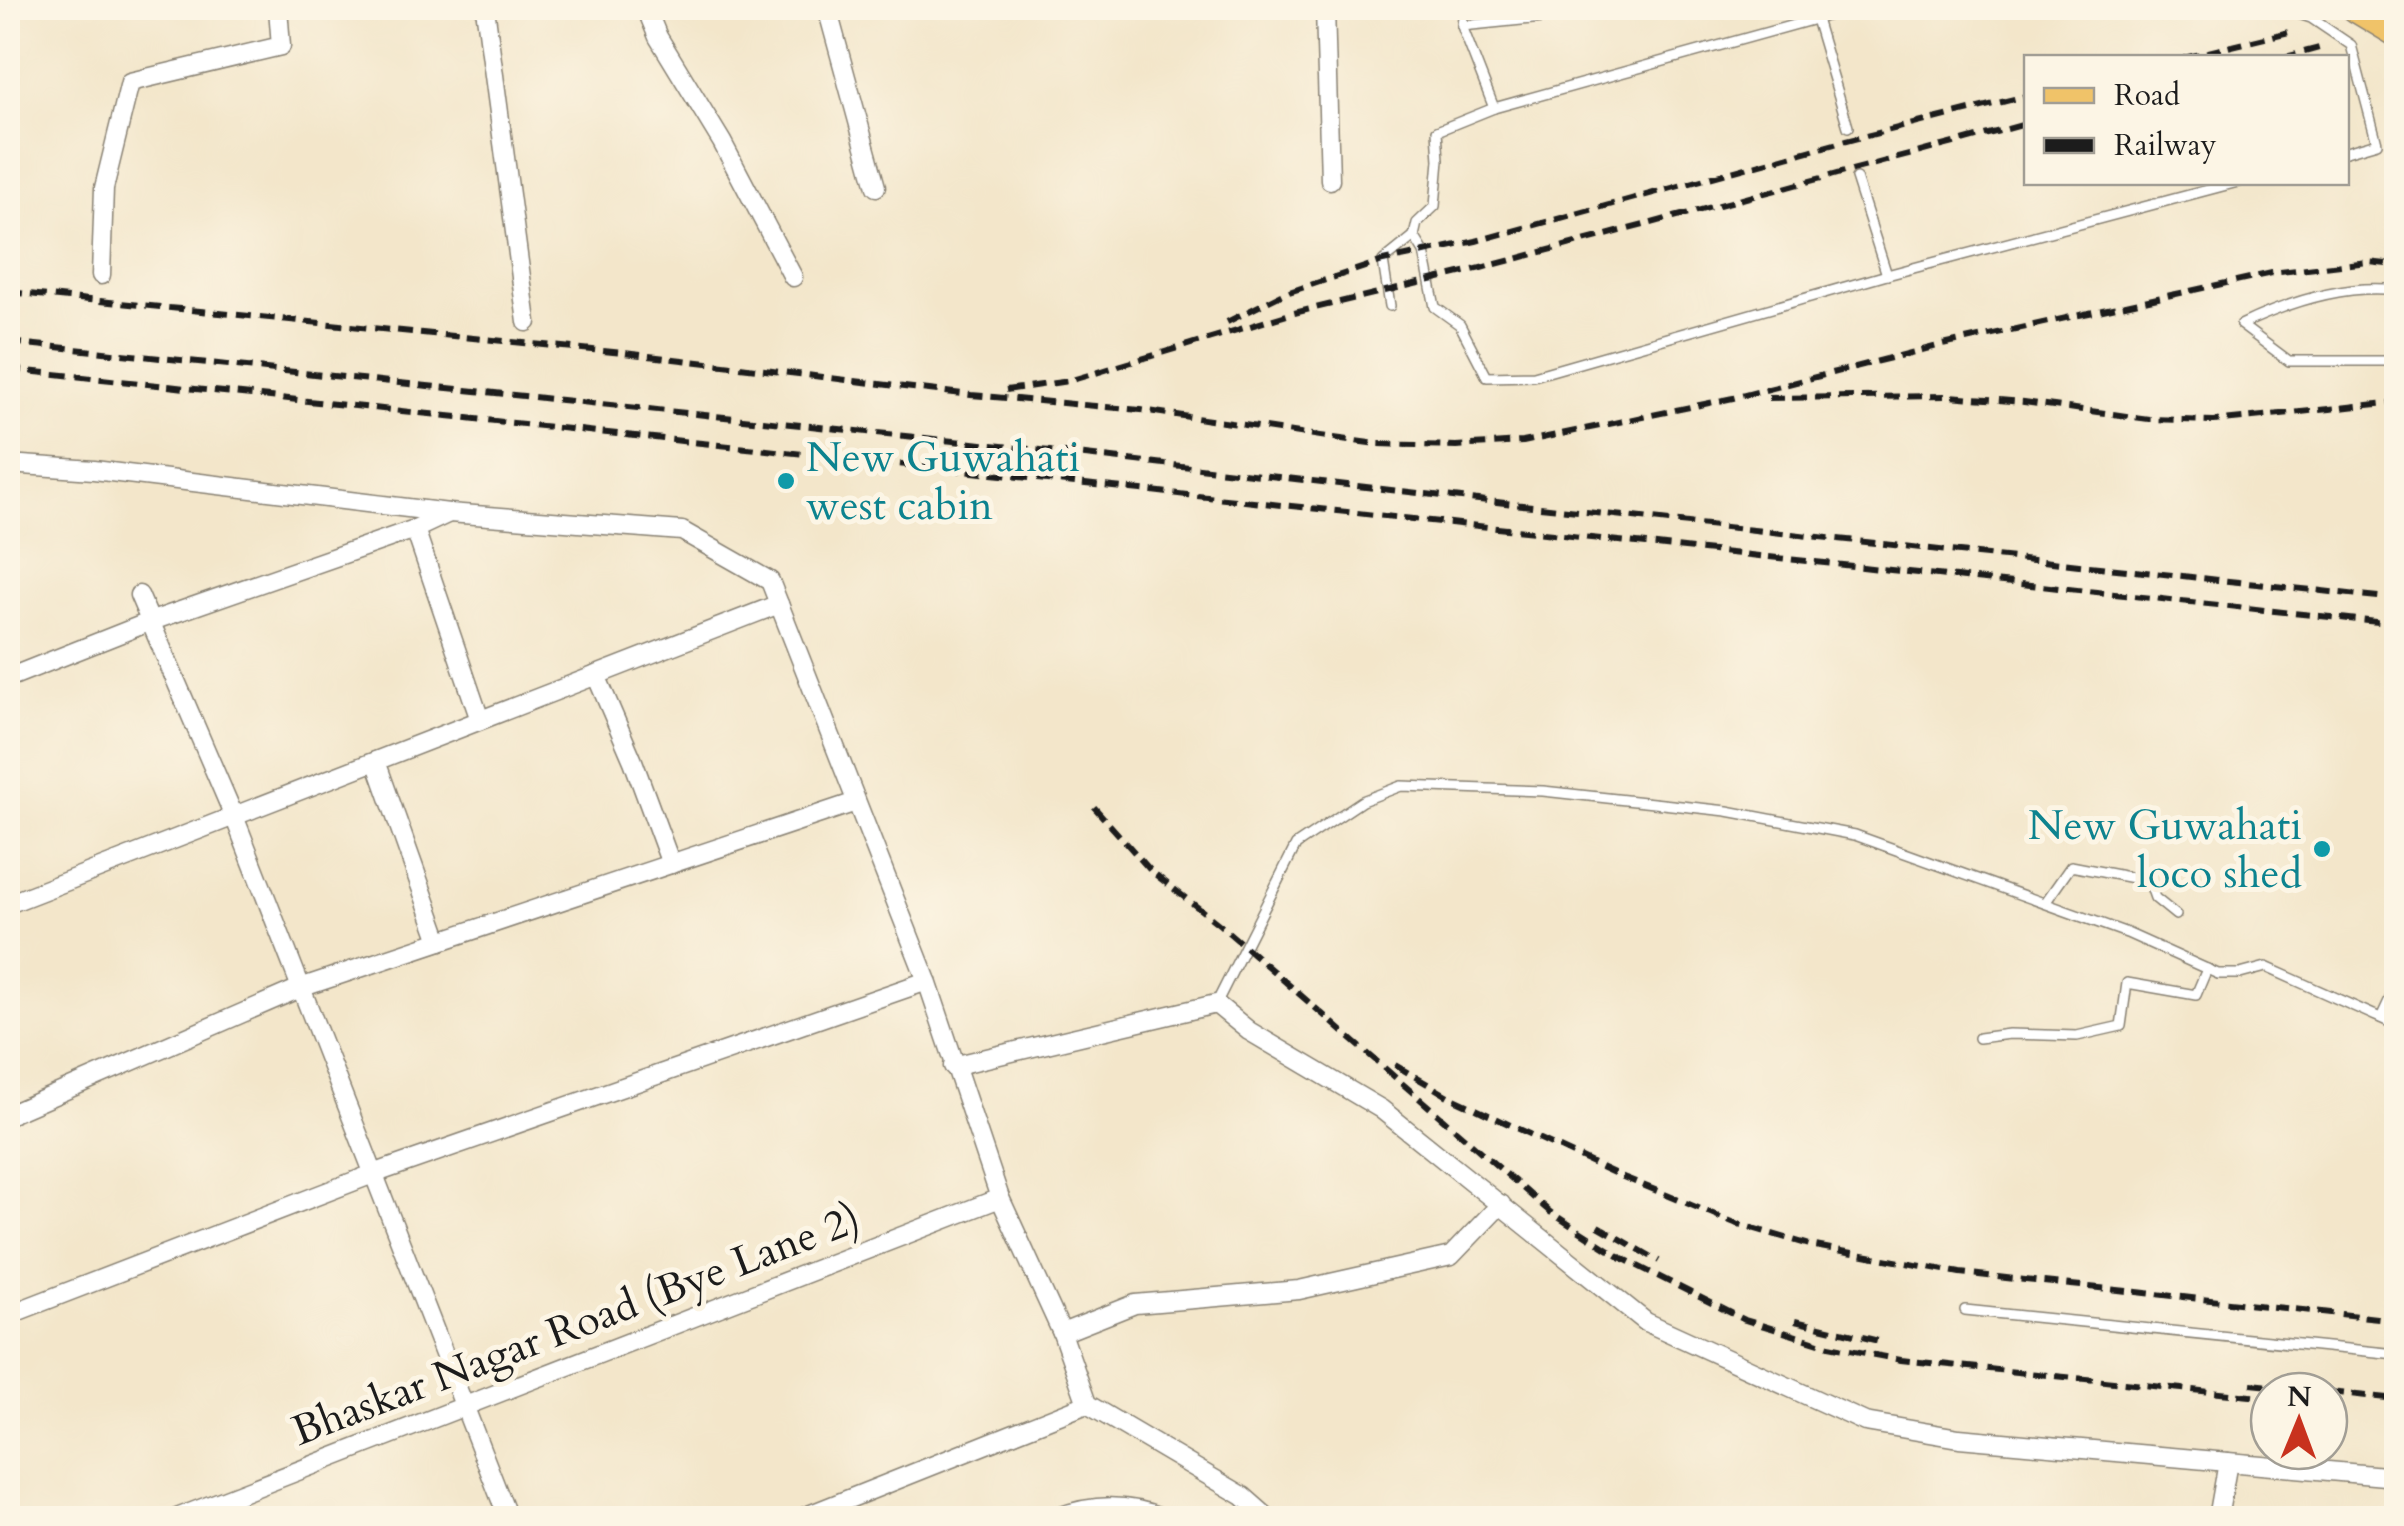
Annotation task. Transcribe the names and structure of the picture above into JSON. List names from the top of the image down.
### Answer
{
  "streets": {
    "street": ["Bhaskar Nagar Road (Bye Lane 2)"]
  },
  "places": ["New Guwahati west cabin", "New Guwahati loco shed"],
  "legend": ["Road", "Railway"],
  "north": "top"
}
